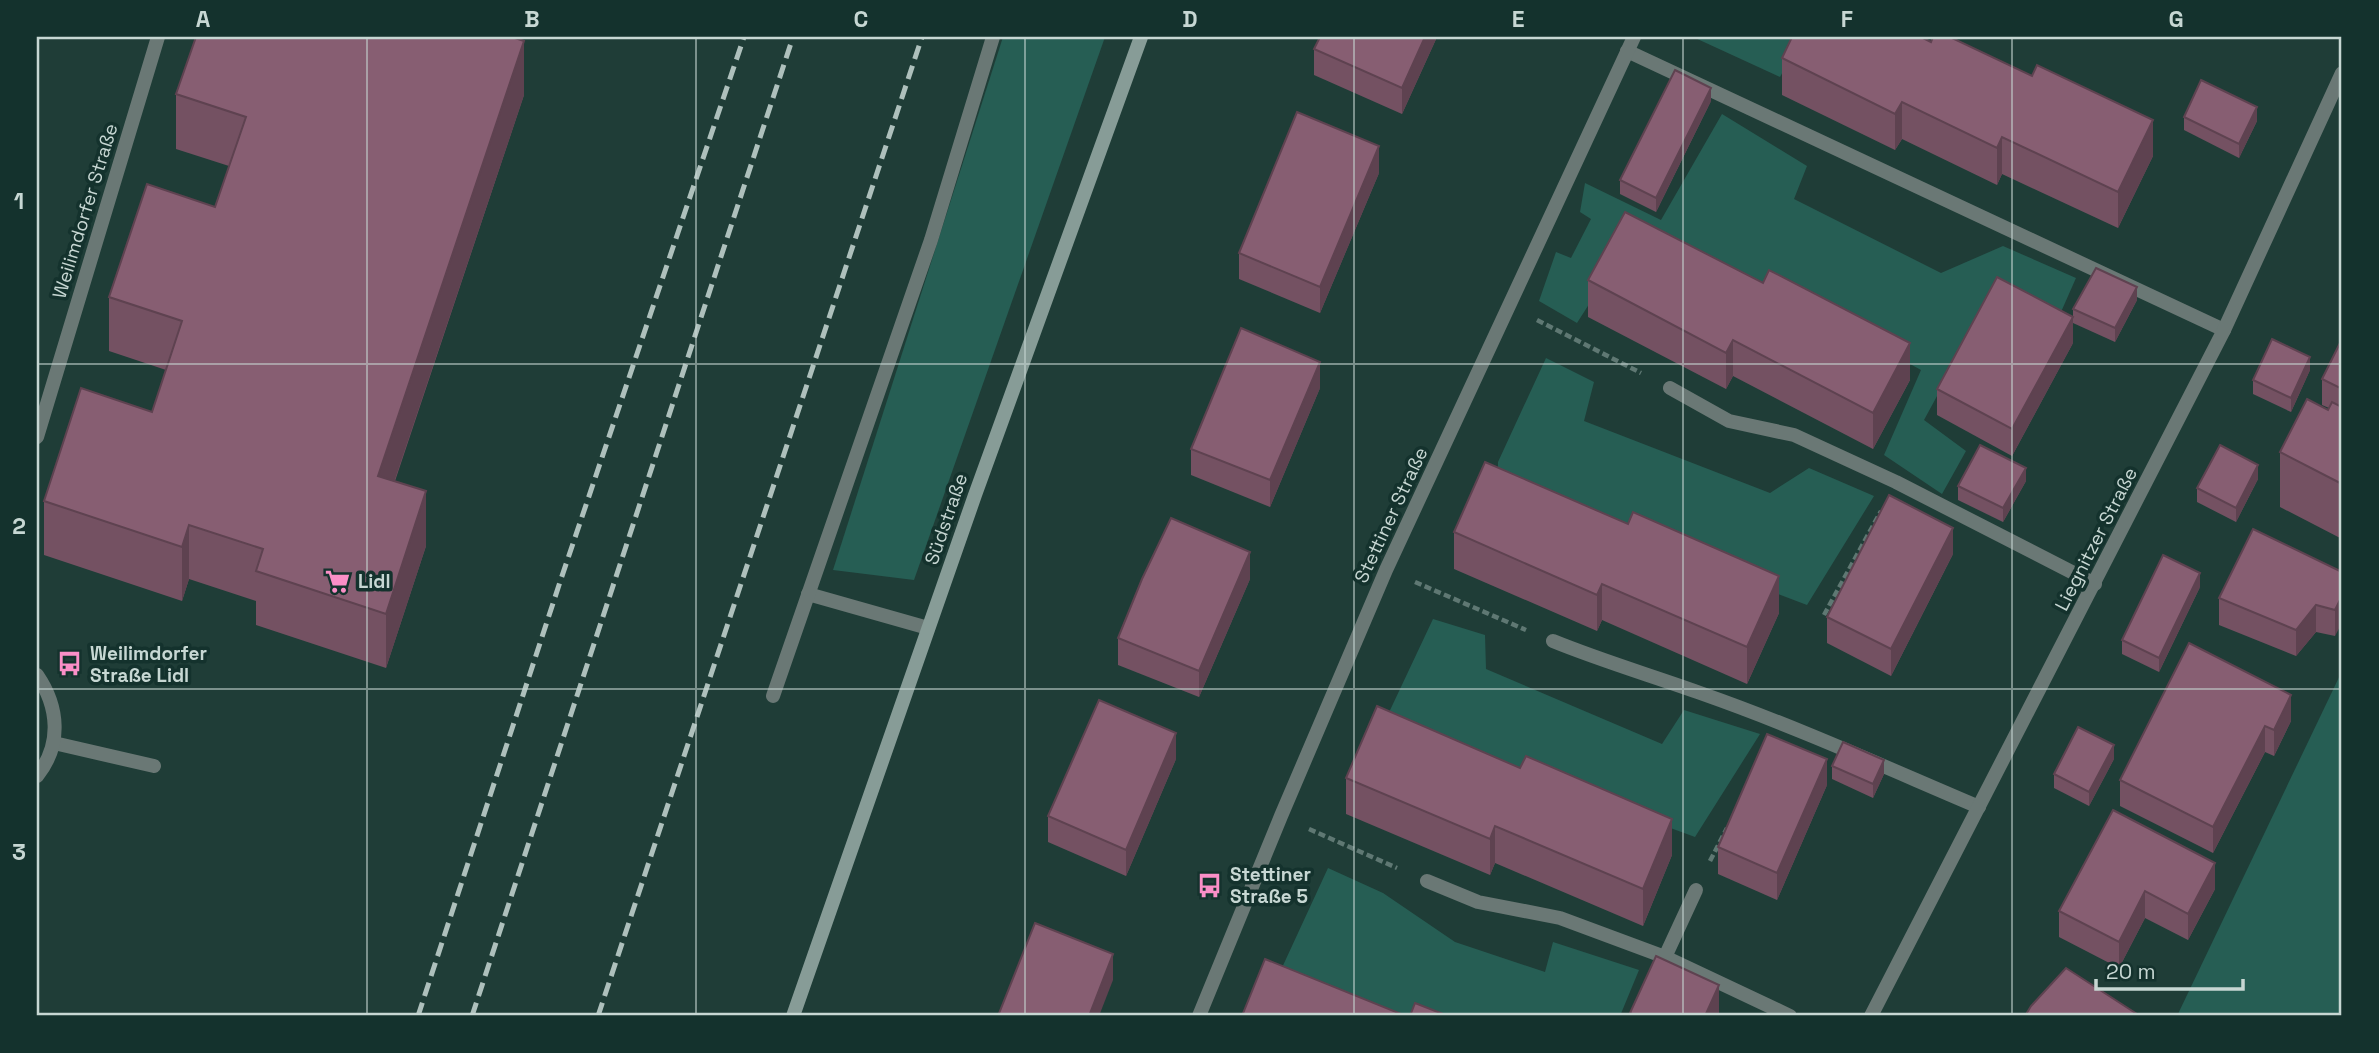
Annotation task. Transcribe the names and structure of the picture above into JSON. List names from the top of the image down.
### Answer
{
  "streets": {
    "main road": ["Südstraße"],
    "street": ["Weilimdorfer Straße", "Stettiner Straße", "Liegnitzer Straße"]
  },
  "places": {
    "supermarket": ["Lidl"],
    "bus stop": ["Weilimdorfer Straße Lidl", "Stettiner Straße 5"]
  },
  "scale_bar": "20 m",
  "grid": {
    "columns": [
      "A",
      "B",
      "C",
      "D",
      "E",
      "F",
      "G"
    ],
    "rows": ["1", "2", "3"]
  }
}
